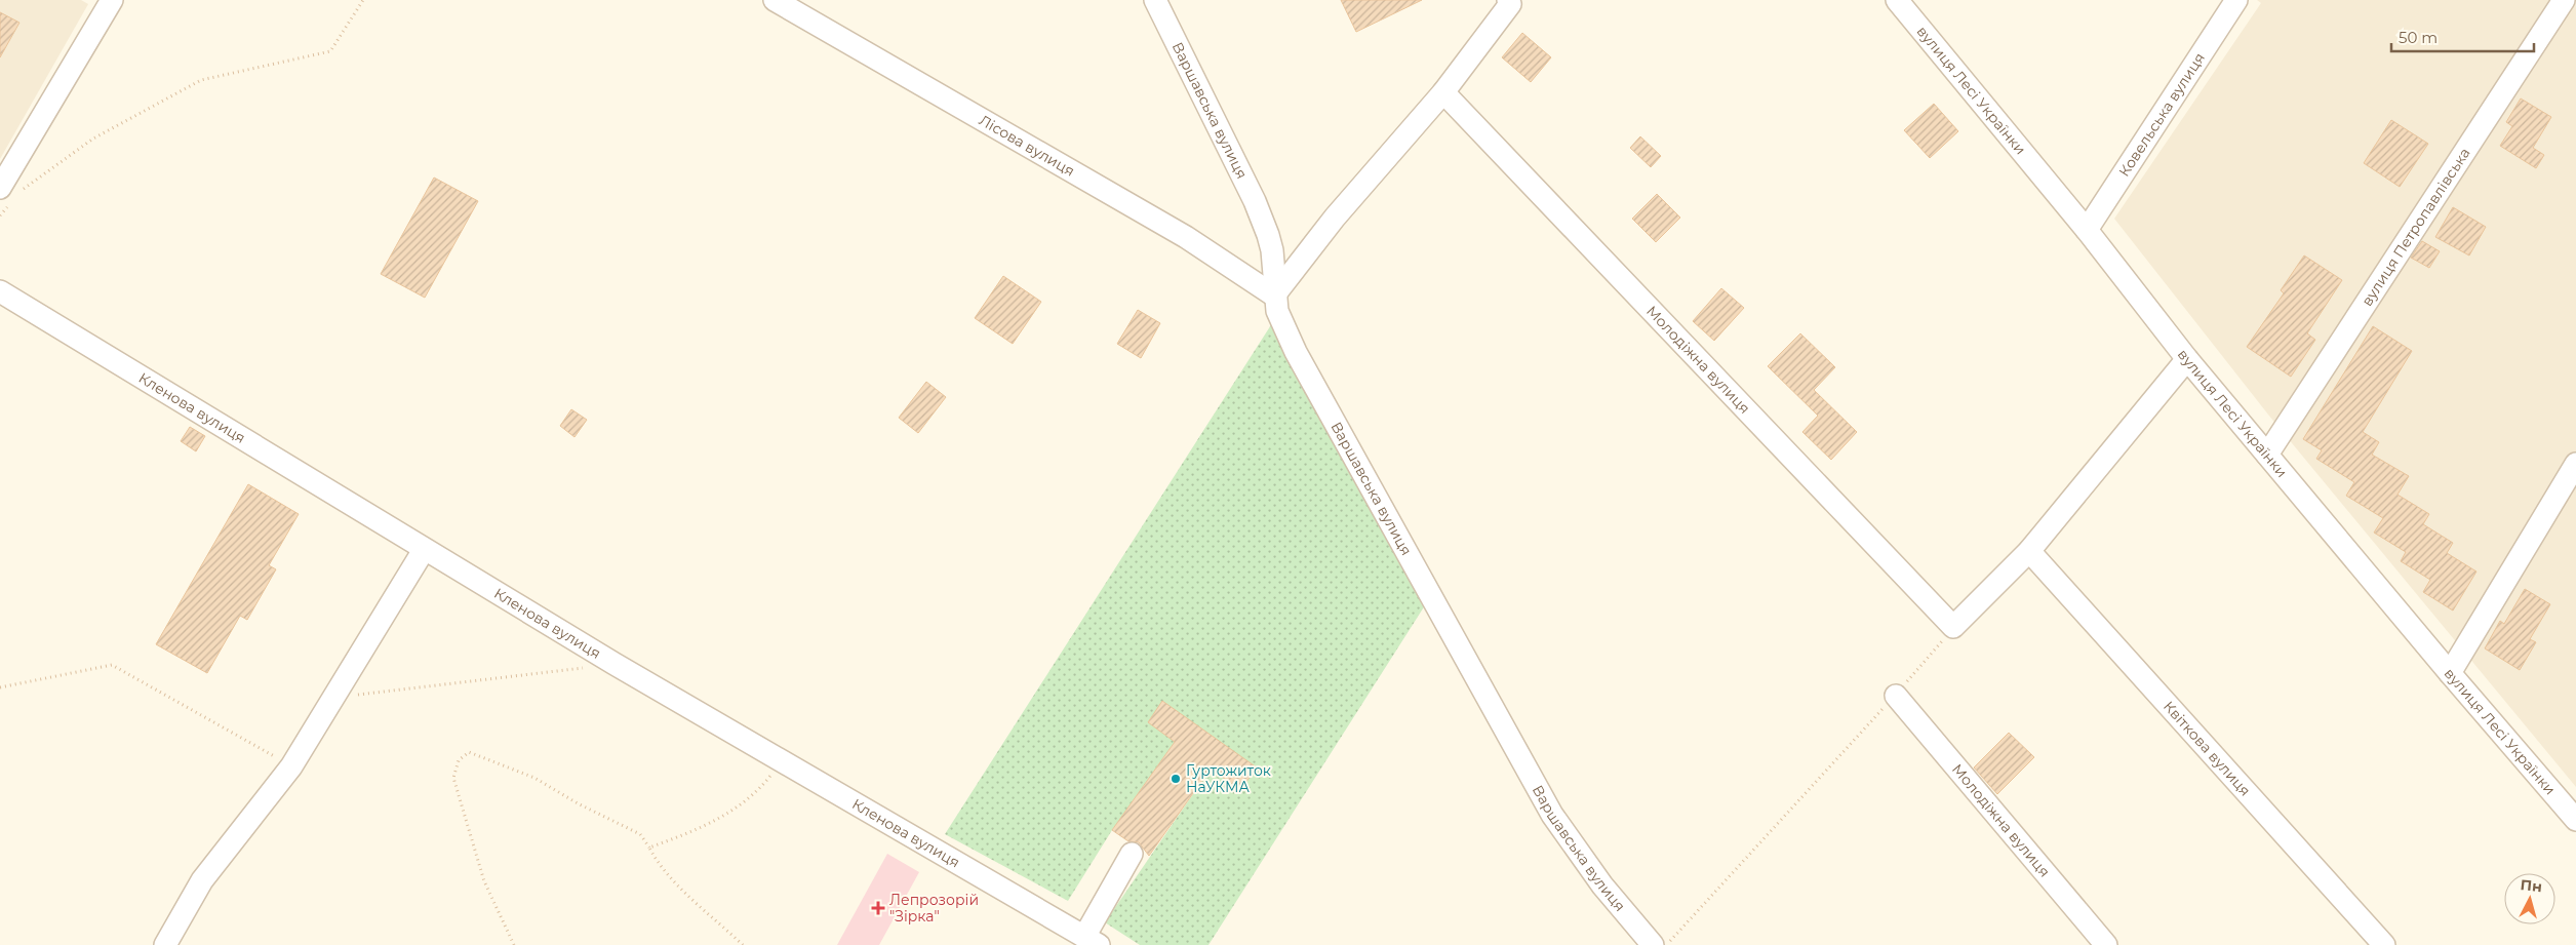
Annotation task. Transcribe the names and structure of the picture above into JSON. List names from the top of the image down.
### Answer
{
  "streets": {
    "street": [
      "вулиця Лесі Українки",
      "Варшавська вулиця",
      "Ковельська вулиця",
      "Лісова вулиця",
      "вулиця Петропавлівська",
      "Молодіжна вулиця",
      "Кленова вулиця",
      "Квіткова вулиця"
    ]
  },
  "crossings": [
    ["вулиця Лесі Українки", "Ковельська вулиця"],
    ["вулиця Лесі Українки", "вулиця Петропавлівська"],
    ["Варшавська вулиця", "Лісова вулиця"]
  ],
  "places": {
    "other": ["Гуртожиток НаУКМА"],
    "health": ["Лепрозорій \"Зірка\""]
  },
  "scale_bar": "50 m",
  "north": "top"
}
